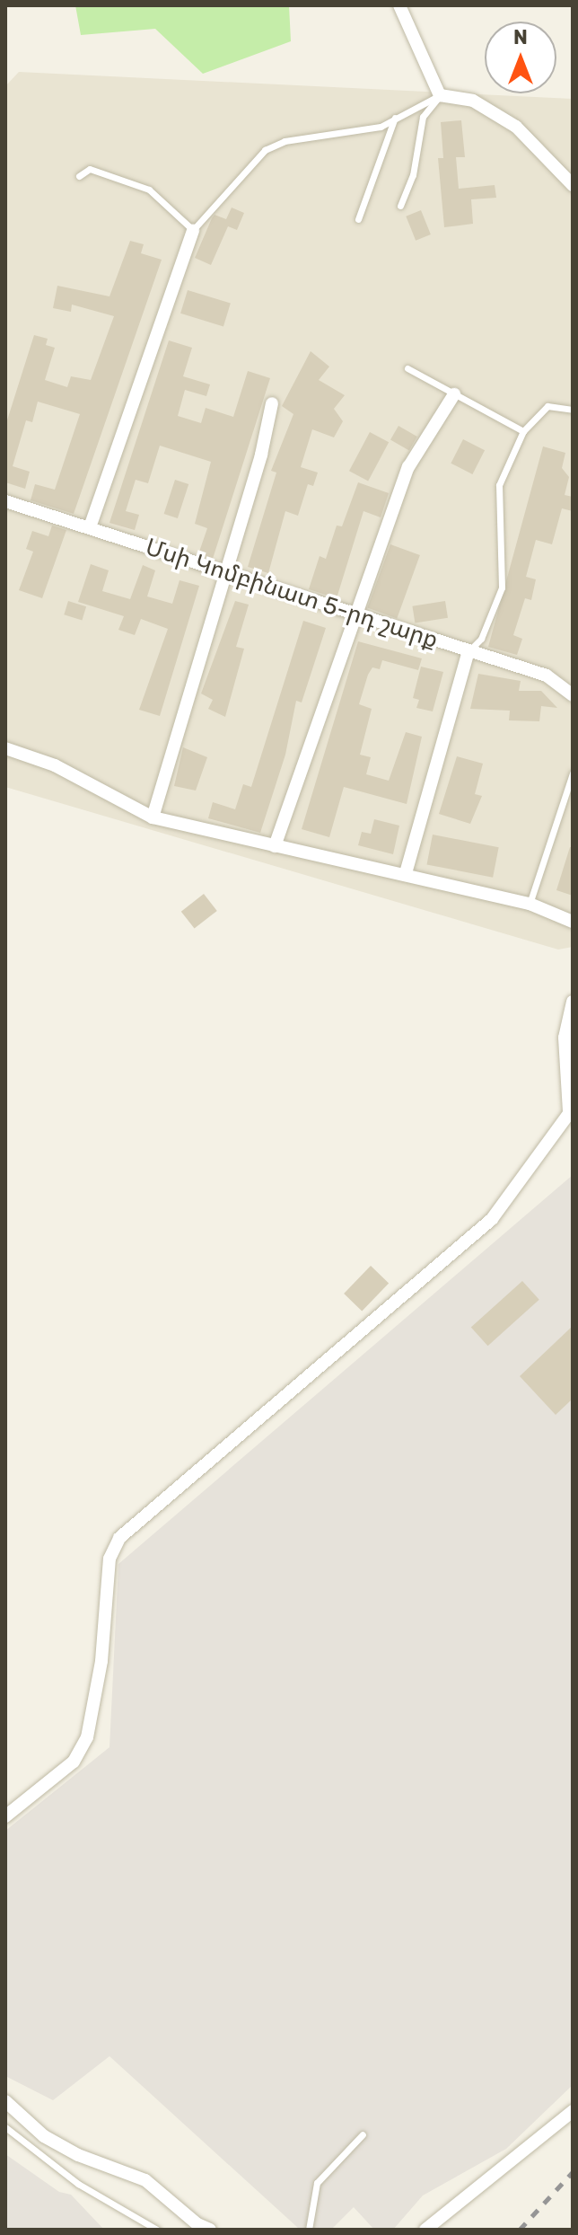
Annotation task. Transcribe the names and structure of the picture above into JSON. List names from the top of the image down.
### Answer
{
  "streets": {
    "street": ["Մսի Կոմբինատ 5-րդ շարք"]
  },
  "north": "top"
}
